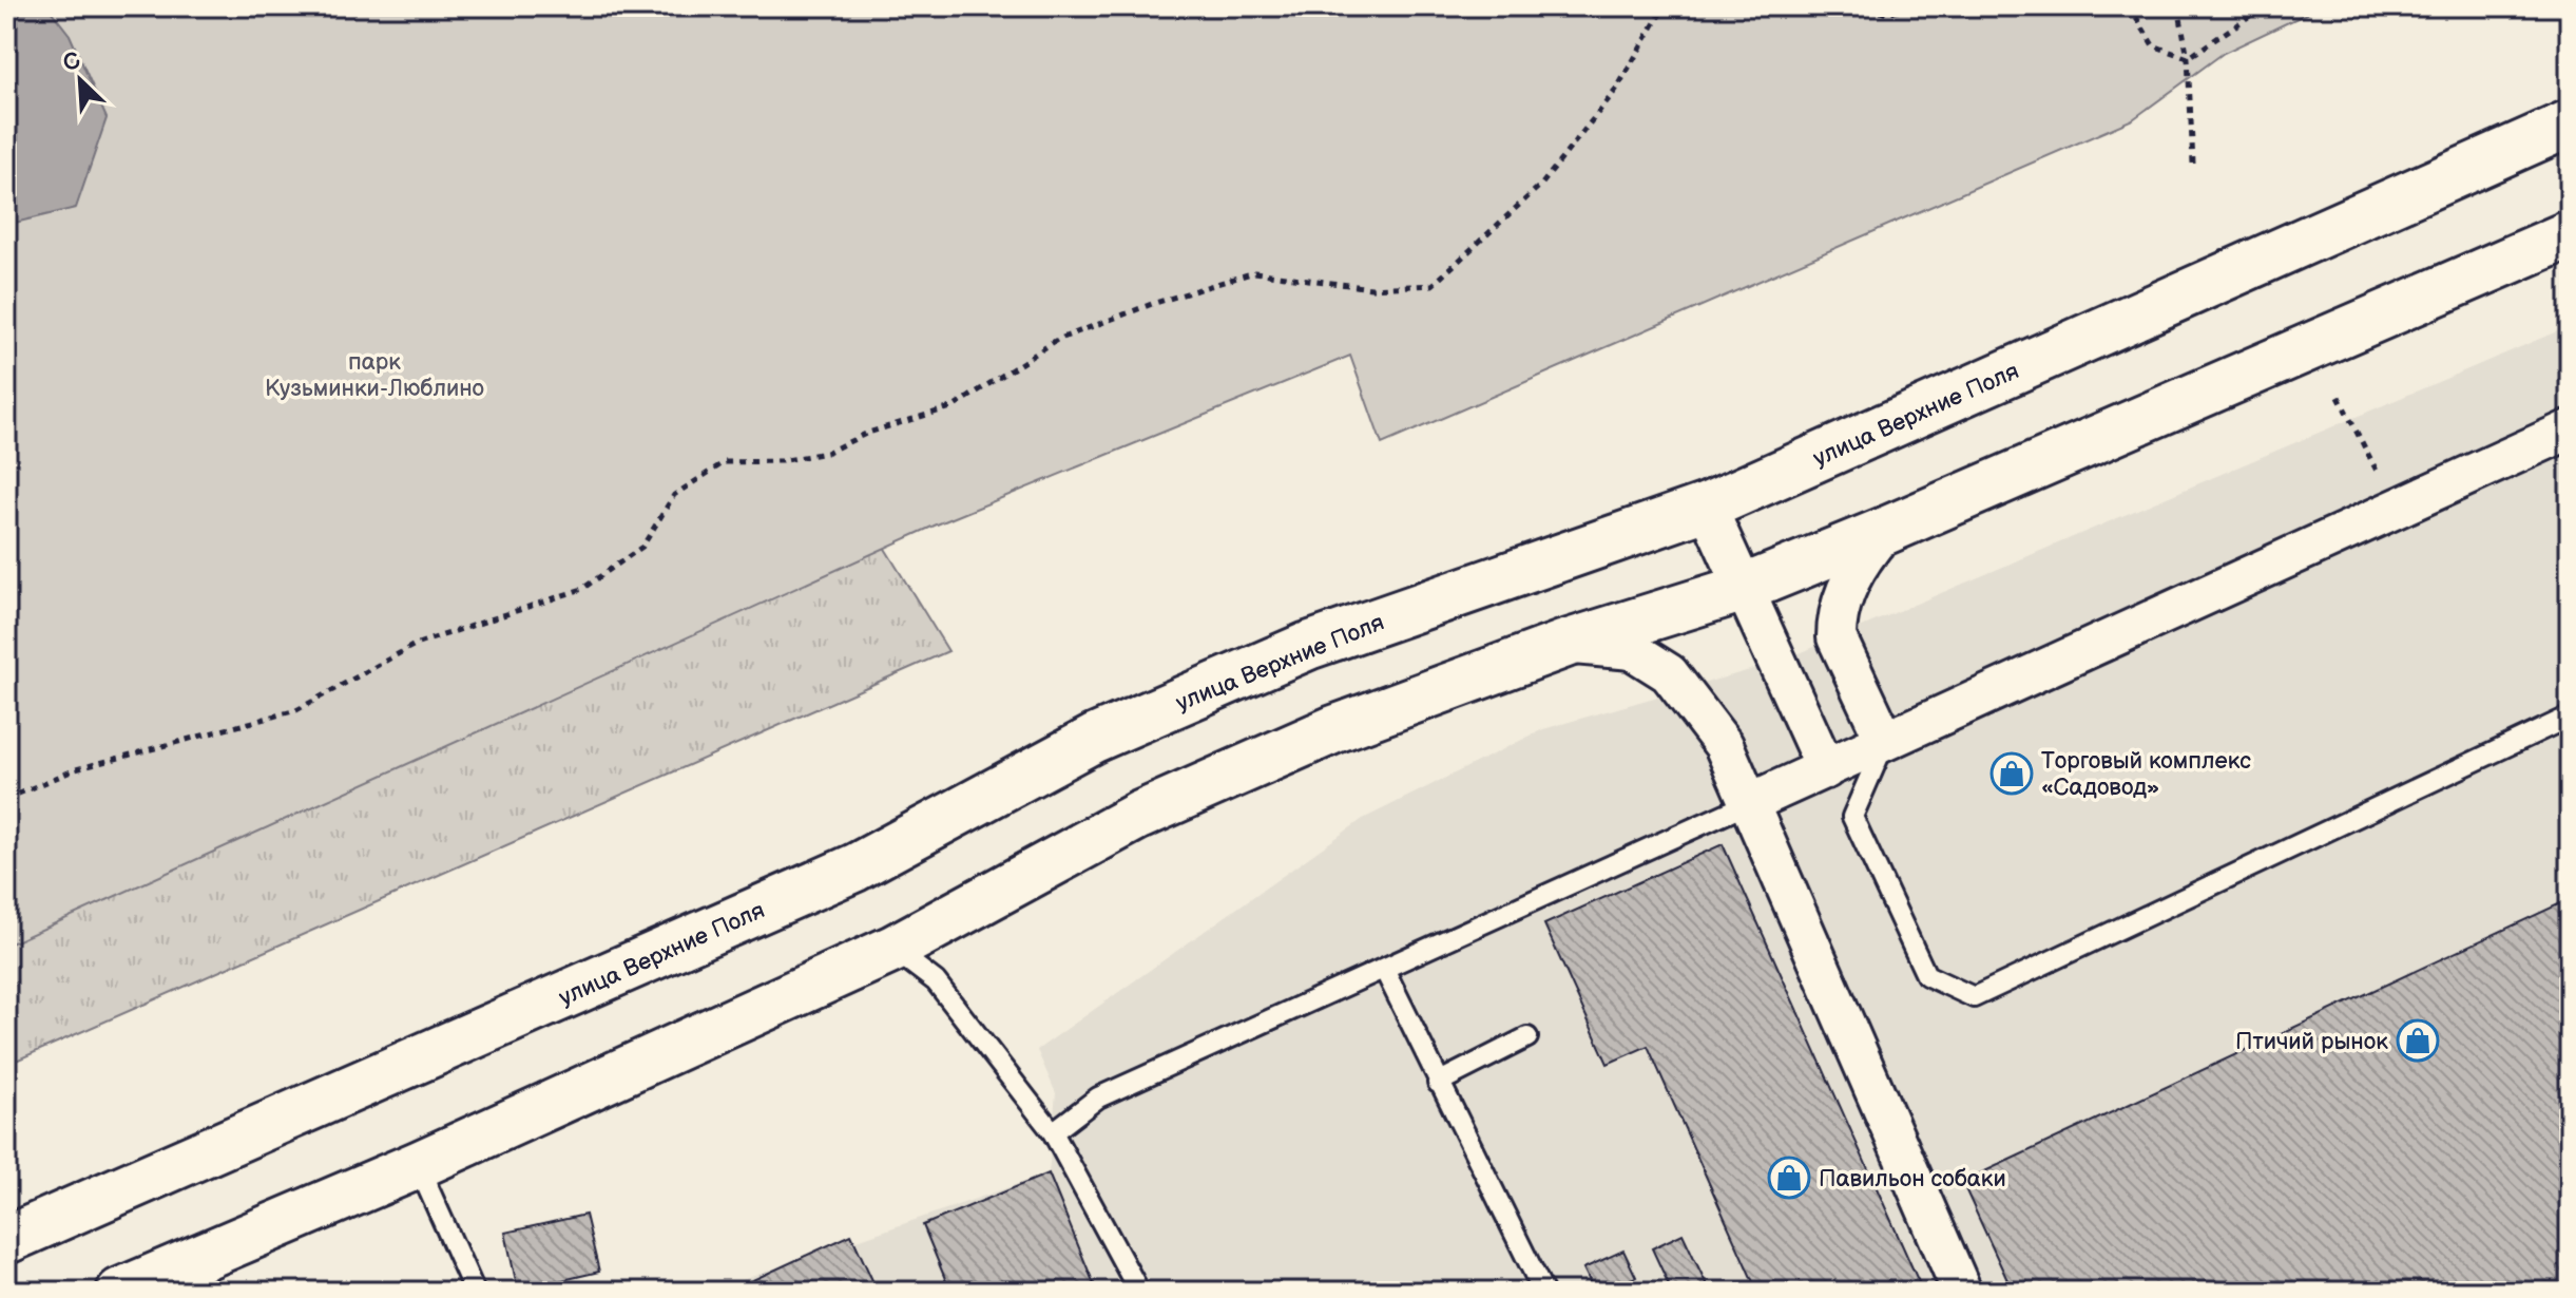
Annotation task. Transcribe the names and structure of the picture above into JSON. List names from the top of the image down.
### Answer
{
  "streets": {
    "main road": ["улица Верхние Поля"]
  },
  "parks": ["парк Кузьминки-Люблино"],
  "places": {
    "shop": ["Торговый комплекс «Садовод»", "Птичий рынок", "Павильон собаки"]
  },
  "north": "top left"
}
